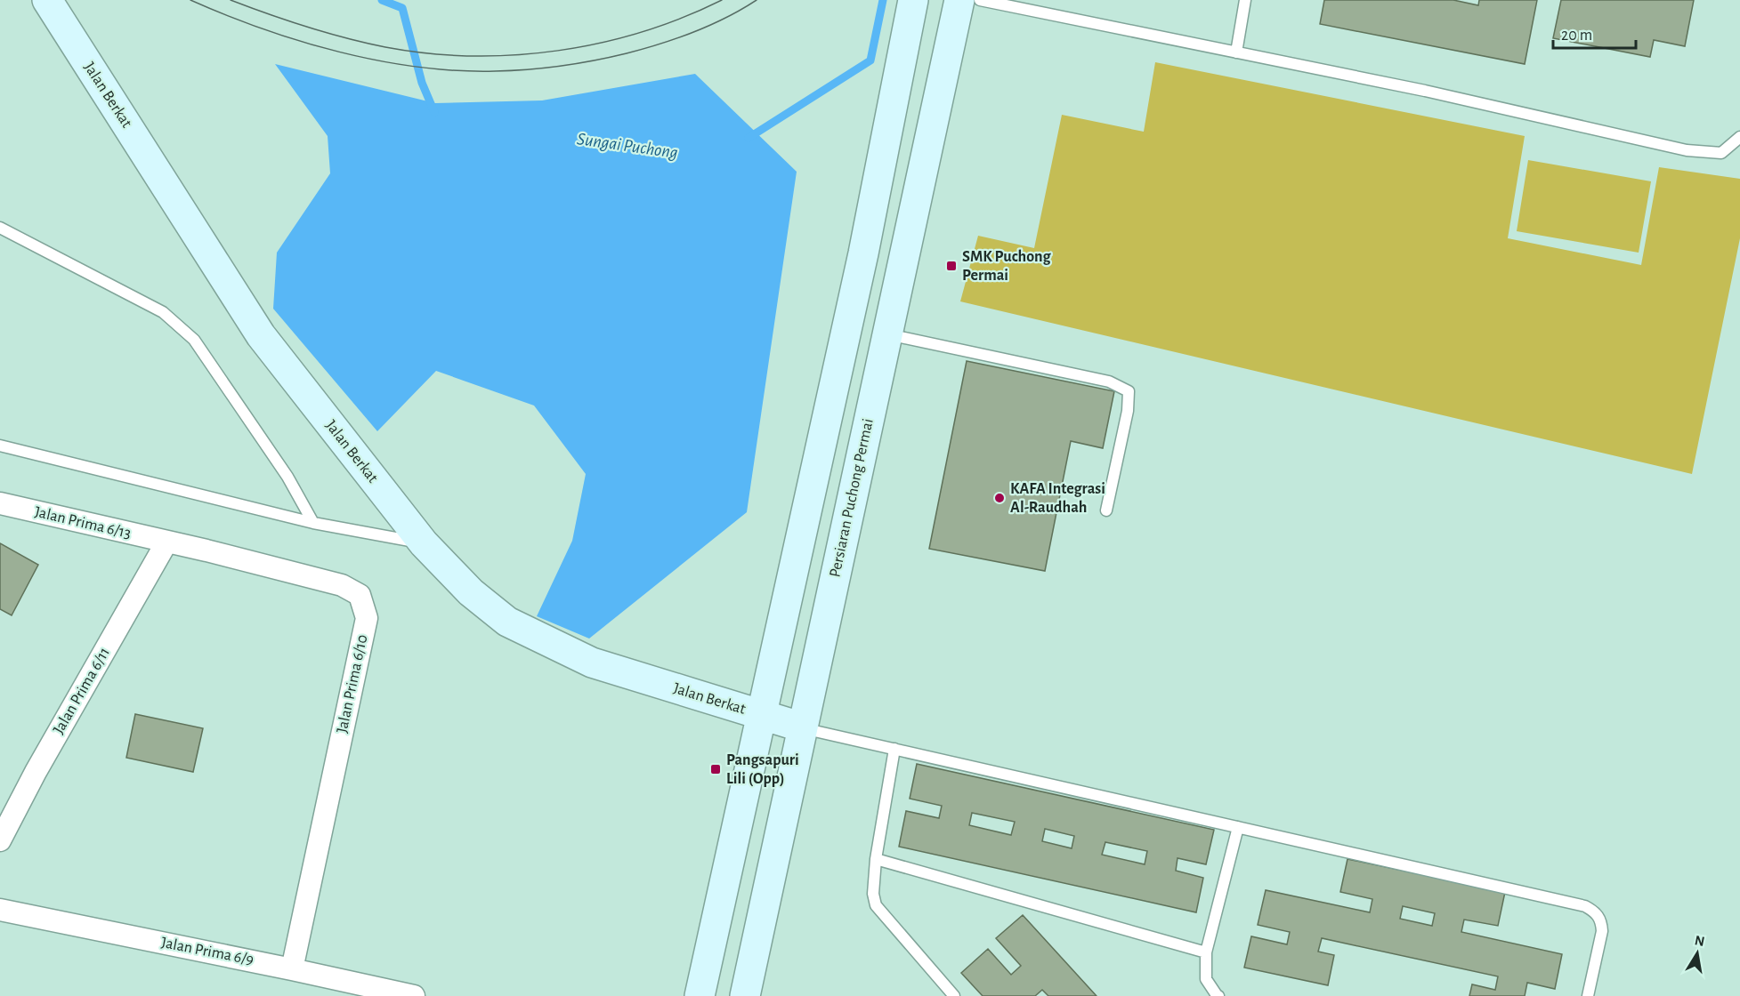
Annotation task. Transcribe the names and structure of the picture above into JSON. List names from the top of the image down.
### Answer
{
  "streets": {
    "main road": ["Jalan Berkat", "Persiaran Puchong Permai"],
    "street": [
      "Jalan Prima 6/13",
      "Jalan Prima 6/10",
      "Jalan Prima 6/11",
      "Jalan Prima 6/9"
    ]
  },
  "crossings": [
    ["Jalan Berkat", "Persiaran Puchong Permai"],
    ["Jalan Prima 6/13", "Jalan Prima 6/10"],
    ["Jalan Prima 6/13", "Jalan Prima 6/11"],
    ["Jalan Prima 6/10", "Jalan Prima 6/11"],
    ["Jalan Prima 6/10", "Jalan Prima 6/9"]
  ],
  "water": ["Sungai Puchong"],
  "places": {
    "transit": ["SMK Puchong Permai", "Pangsapuri Lili (Opp)"],
    "other": ["KAFA Integrasi Al-Raudhah"]
  },
  "scale_bar": "20 m",
  "north": "top"
}
